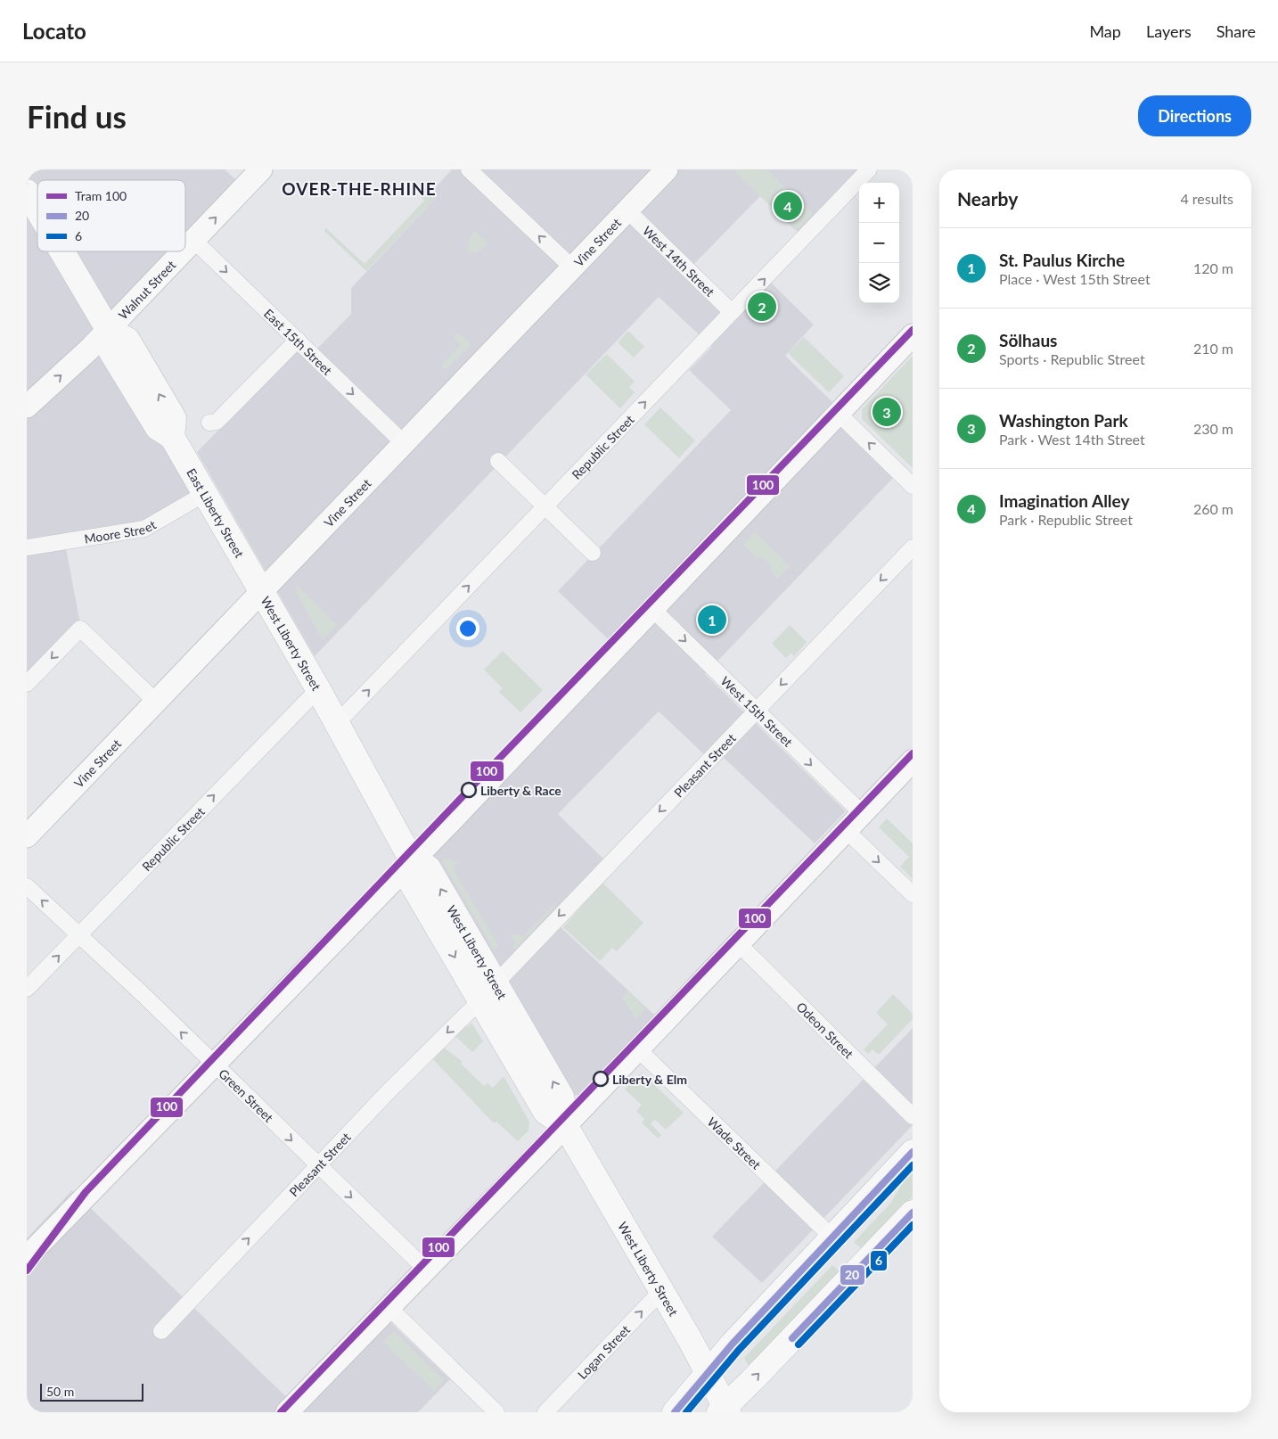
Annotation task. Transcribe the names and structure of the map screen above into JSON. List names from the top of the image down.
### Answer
{
  "streets": {
    "main road": ["East Liberty Street", "West Liberty Street"],
    "street": [
      "Vine Street",
      "West 14th Street",
      "Walnut Street",
      "East 15th Street",
      "Republic Street",
      "Moore Street",
      "West 15th Street",
      "Pleasant Street",
      "Odeon Street",
      "Green Street",
      "Wade Street",
      "Logan Street"
    ]
  },
  "crossings": [
    ["Vine Street", "West 14th Street"],
    ["Vine Street", "East 15th Street"],
    ["Vine Street", "East Liberty Street"],
    ["Vine Street", "West Liberty Street"],
    ["West 14th Street", "Republic Street"],
    ["Walnut Street", "East 15th Street"],
    ["Walnut Street", "East Liberty Street"],
    ["Republic Street", "West Liberty Street"],
    ["Republic Street", "Green Street"],
    ["East Liberty Street", "Moore Street"],
    ["East Liberty Street", "West Liberty Street"],
    ["West Liberty Street", "Pleasant Street"],
    ["West Liberty Street", "Logan Street"],
    ["West 15th Street", "Pleasant Street"],
    ["Pleasant Street", "Green Street"]
  ],
  "one_way": [
    "Walnut Street",
    "East 15th Street",
    "Republic Street",
    "West 15th Street",
    "Logan Street"
  ],
  "districts": ["OVER-THE-RHINE"],
  "places": ["Liberty & Race", "Liberty & Elm"],
  "lines": ["tram line 100", "transit line 20", "transit line 6"],
  "legend": ["Tram 100", "20", "6"],
  "scale_bar": "50 m",
  "page": {
    "header": "Locato",
    "nav": ["Map", "Layers", "Share"],
    "buttons": "Directions",
    "title": "Find us",
    "heading": ["Nearby", "4 results"],
    "map_buttons": ["+", "−"],
    "pins": [
      "4",
      "2",
      "3",
      "1"
    ],
    "list": [
      {
        "mark": "1",
        "name": "St. Paulus Kirche",
        "note": "Place · West 15th Street",
        "value": "120 m"
      },
      {
        "mark": "2",
        "name": "Sölhaus",
        "note": "Sports · Republic Street",
        "value": "210 m"
      },
      {
        "mark": "3",
        "name": "Washington Park",
        "note": "Park · West 14th Street",
        "value": "230 m"
      },
      {
        "mark": "4",
        "name": "Imagination Alley",
        "note": "Park · Republic Street",
        "value": "260 m"
      }
    ],
    "scale": "50 m"
  }
}
